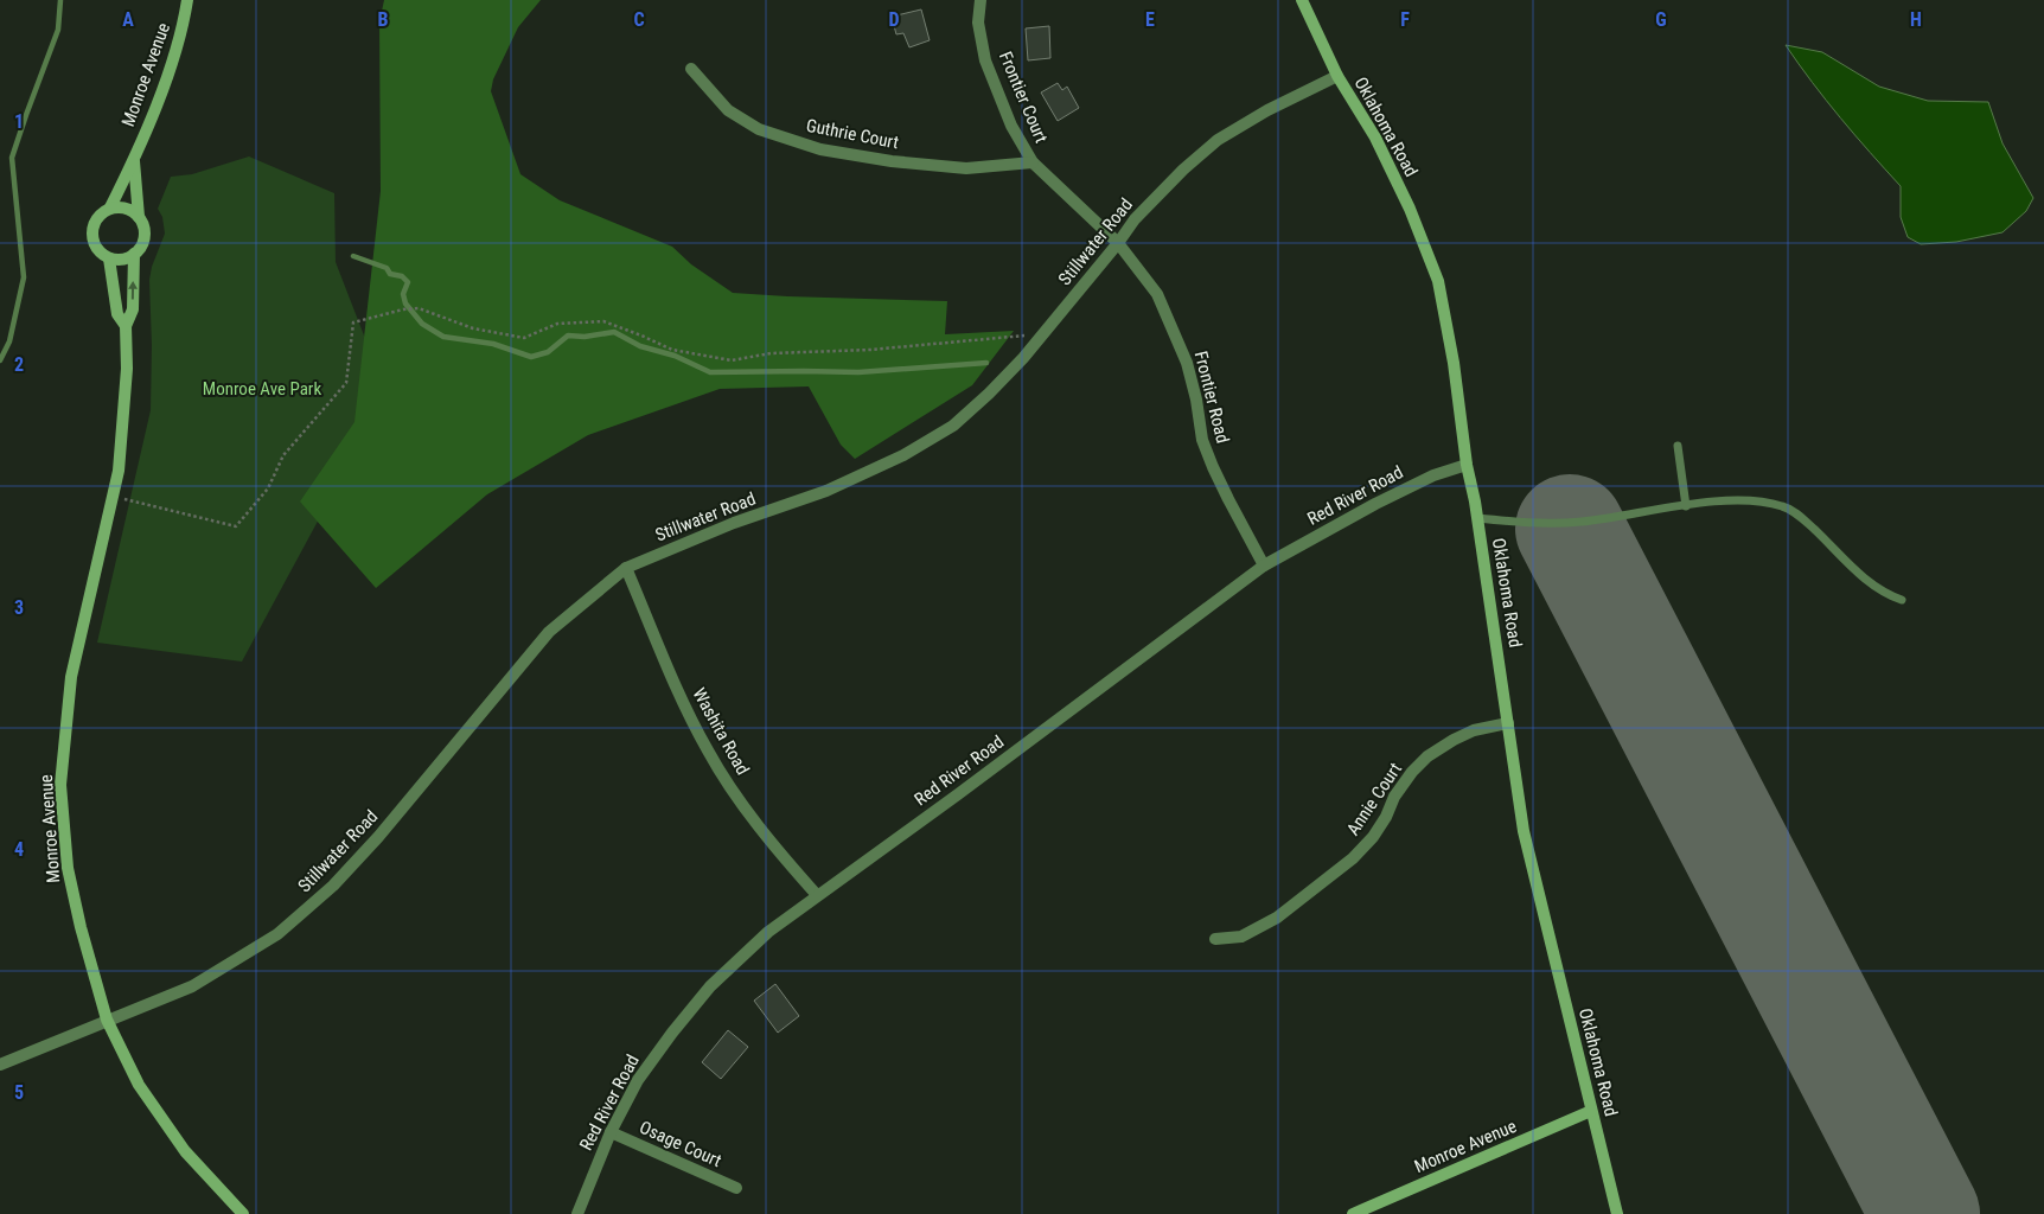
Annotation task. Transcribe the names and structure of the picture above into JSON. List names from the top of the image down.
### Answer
{
  "streets": {
    "street": [
      "Monroe Avenue",
      "Frontier Court",
      "Oklahoma Road",
      "Guthrie Court",
      "Stillwater Road",
      "Frontier Road",
      "Red River Road",
      "Washita Road",
      "Annie Court",
      "Osage Court"
    ]
  },
  "crossings": [
    ["Monroe Avenue", "Oklahoma Road"],
    ["Monroe Avenue", "Stillwater Road"],
    ["Frontier Court", "Guthrie Court"],
    ["Frontier Court", "Stillwater Road"],
    ["Frontier Court", "Frontier Road"],
    ["Oklahoma Road", "Stillwater Road"],
    ["Oklahoma Road", "Red River Road"],
    ["Oklahoma Road", "Annie Court"],
    ["Stillwater Road", "Frontier Road"],
    ["Stillwater Road", "Washita Road"],
    ["Frontier Road", "Red River Road"],
    ["Red River Road", "Washita Road"],
    ["Red River Road", "Osage Court"]
  ],
  "parks": ["Monroe Ave Park"],
  "grid": {
    "columns": [
      "A",
      "B",
      "C",
      "D",
      "E",
      "F",
      "G",
      "H"
    ],
    "rows": [
      "1",
      "2",
      "3",
      "4",
      "5"
    ]
  }
}
